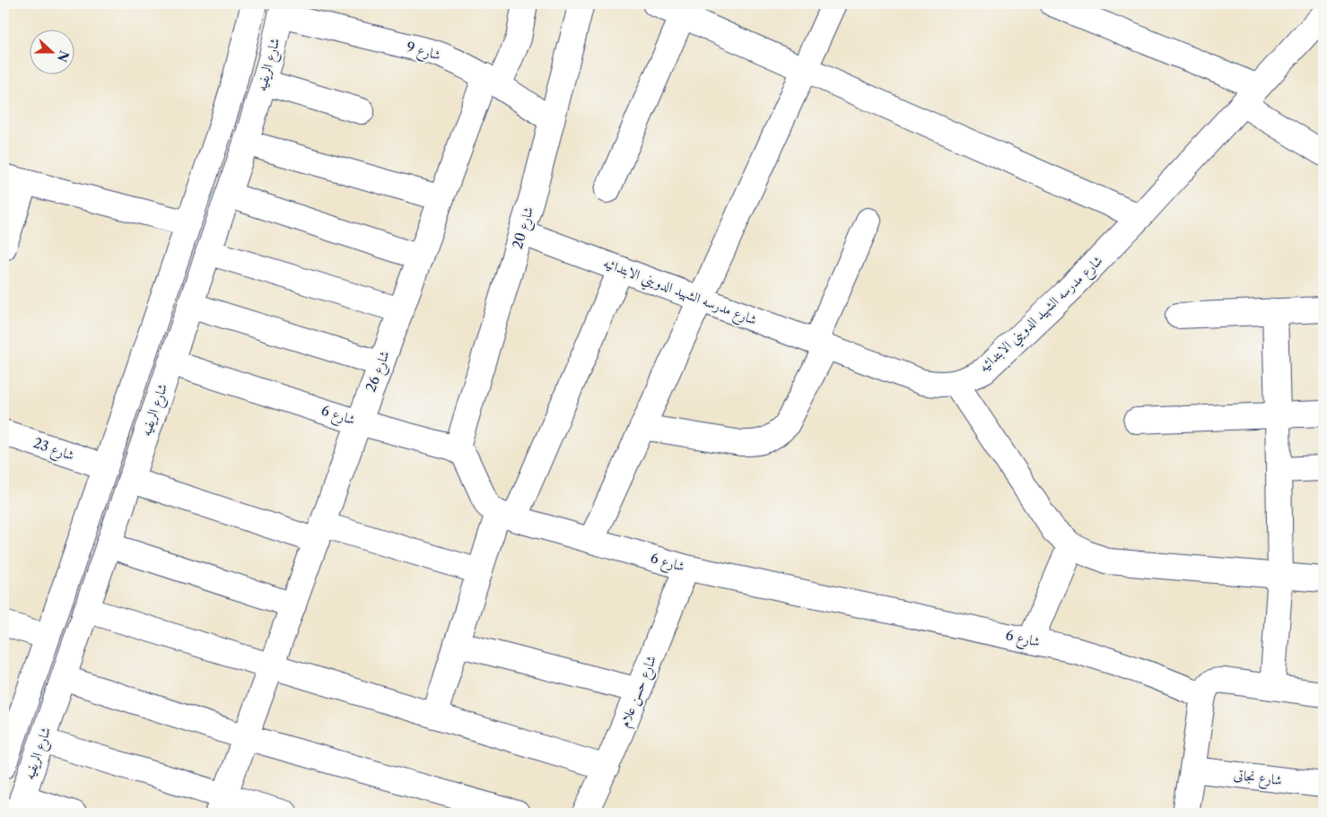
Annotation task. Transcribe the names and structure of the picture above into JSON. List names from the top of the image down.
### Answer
{
  "streets": {
    "street": [
      "شارع 9",
      "شارع الريفيه",
      "شارع 20",
      "شارع مدرسه الشهيد الدويني الابتدائيه",
      "شارع 26",
      "شارع 6",
      "شارع 23",
      "شارع حسن علام",
      "شارع نجاتى"
    ]
  },
  "crossings": [
    ["شارع 9", "شارع الريفيه"],
    ["شارع 9", "شارع 20"],
    ["شارع 9", "شارع 26"],
    ["شارع الريفيه", "شارع 6"],
    ["شارع الريفيه", "شارع 23"],
    ["شارع 20", "شارع مدرسه الشهيد الدويني الابتدائيه"],
    ["شارع 20", "شارع 6"],
    ["شارع 26", "شارع 6"],
    ["شارع 6", "شارع حسن علام"]
  ],
  "north": "right"
}
